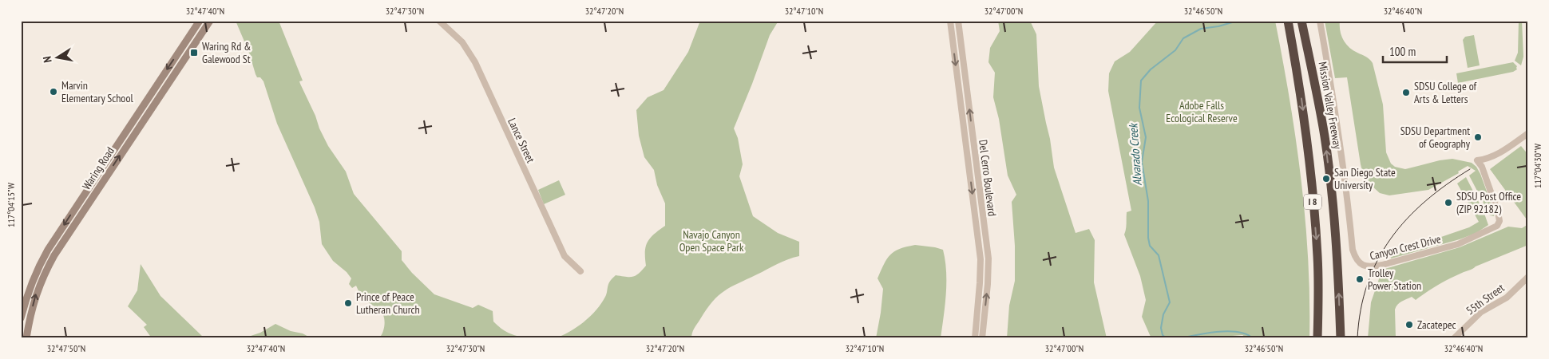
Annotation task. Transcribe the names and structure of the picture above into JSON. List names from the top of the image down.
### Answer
{
  "streets": {
    "highway": ["Mission Valley Freeway", "I 8"],
    "main road": ["Waring Road"],
    "street": [
      "Lance Street",
      "Del Cerro Boulevard",
      "Canyon Crest Drive",
      "55th Street"
    ]
  },
  "water": ["Alvarado Creek"],
  "parks": ["Adobe Falls Ecological Reserve", "Navajo Canyon Open Space Park"],
  "places": {
    "transit": ["Waring Rd & Galewood St"],
    "other": [
      "Marvin Elementary School",
      "SDSU College of Arts & Letters",
      "SDSU Department of Geography",
      "San Diego State University",
      "SDSU Post Office (ZIP 92182)",
      "Trolley Power Station",
      "Prince of Peace Lutheran Church",
      "Zacatepec"
    ]
  },
  "scale_bar": "100 m",
  "north": "left",
  "coordinates": [
    "32°47'40\"N",
    "32°47'30\"N",
    "32°47'20\"N",
    "32°47'10\"N",
    "32°47'00\"N",
    "32°46'50\"N",
    "32°46'40\"N",
    "117°04'30\"W",
    "117°04'15\"W",
    "32°47'50\"N"
  ]
}
